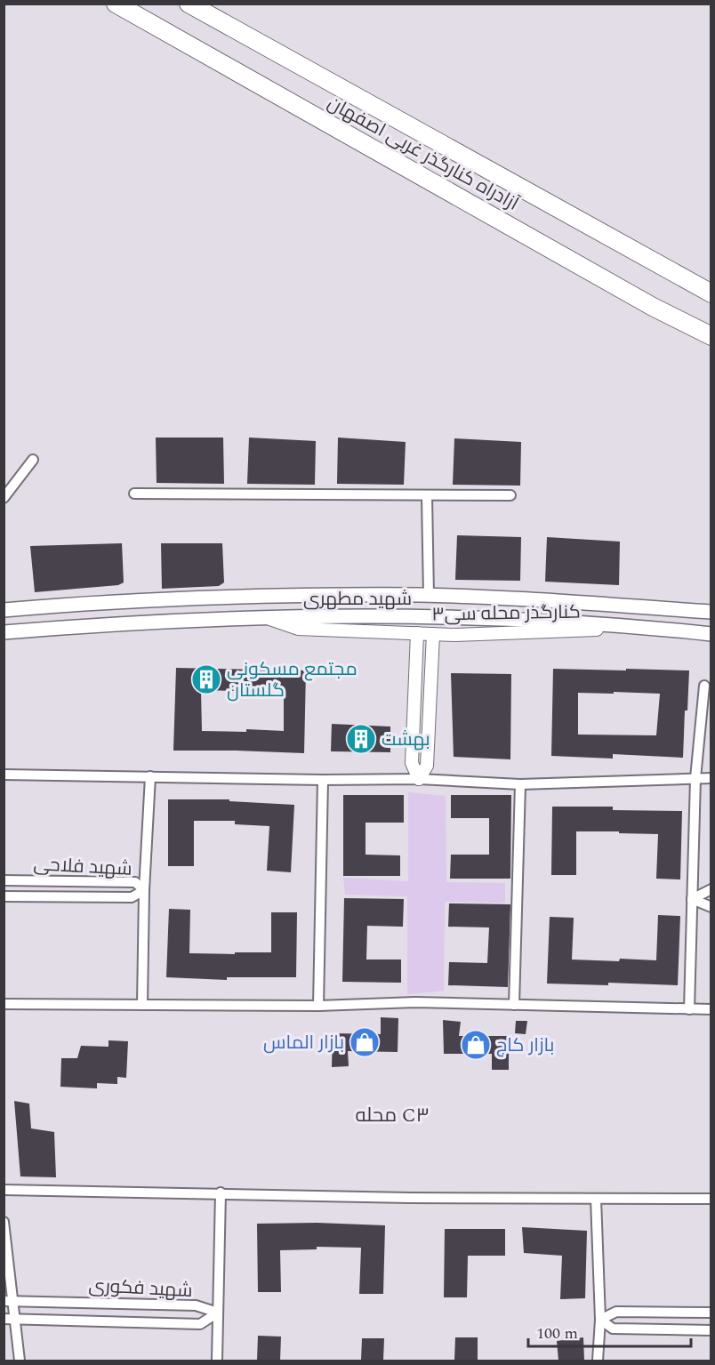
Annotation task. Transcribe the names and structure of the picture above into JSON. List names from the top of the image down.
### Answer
{
  "streets": {
    "highway": ["آزادراه کنارگذر غربی اصفهان"],
    "main road": ["شهید مطهری"],
    "street": ["کنارگذر محله سی۳", "شهید فلاحی", "شهید فکوری"]
  },
  "crossings": [
    ["شهید مطهری", "کنارگذر محله سی۳"]
  ],
  "districts": ["محله C۳"],
  "places": {
    "building": ["مجتمع مسکونی گلستان", "بهشت"],
    "shop": ["بازار الماس", "بازار کاج"]
  },
  "scale_bar": "100 m"
}
